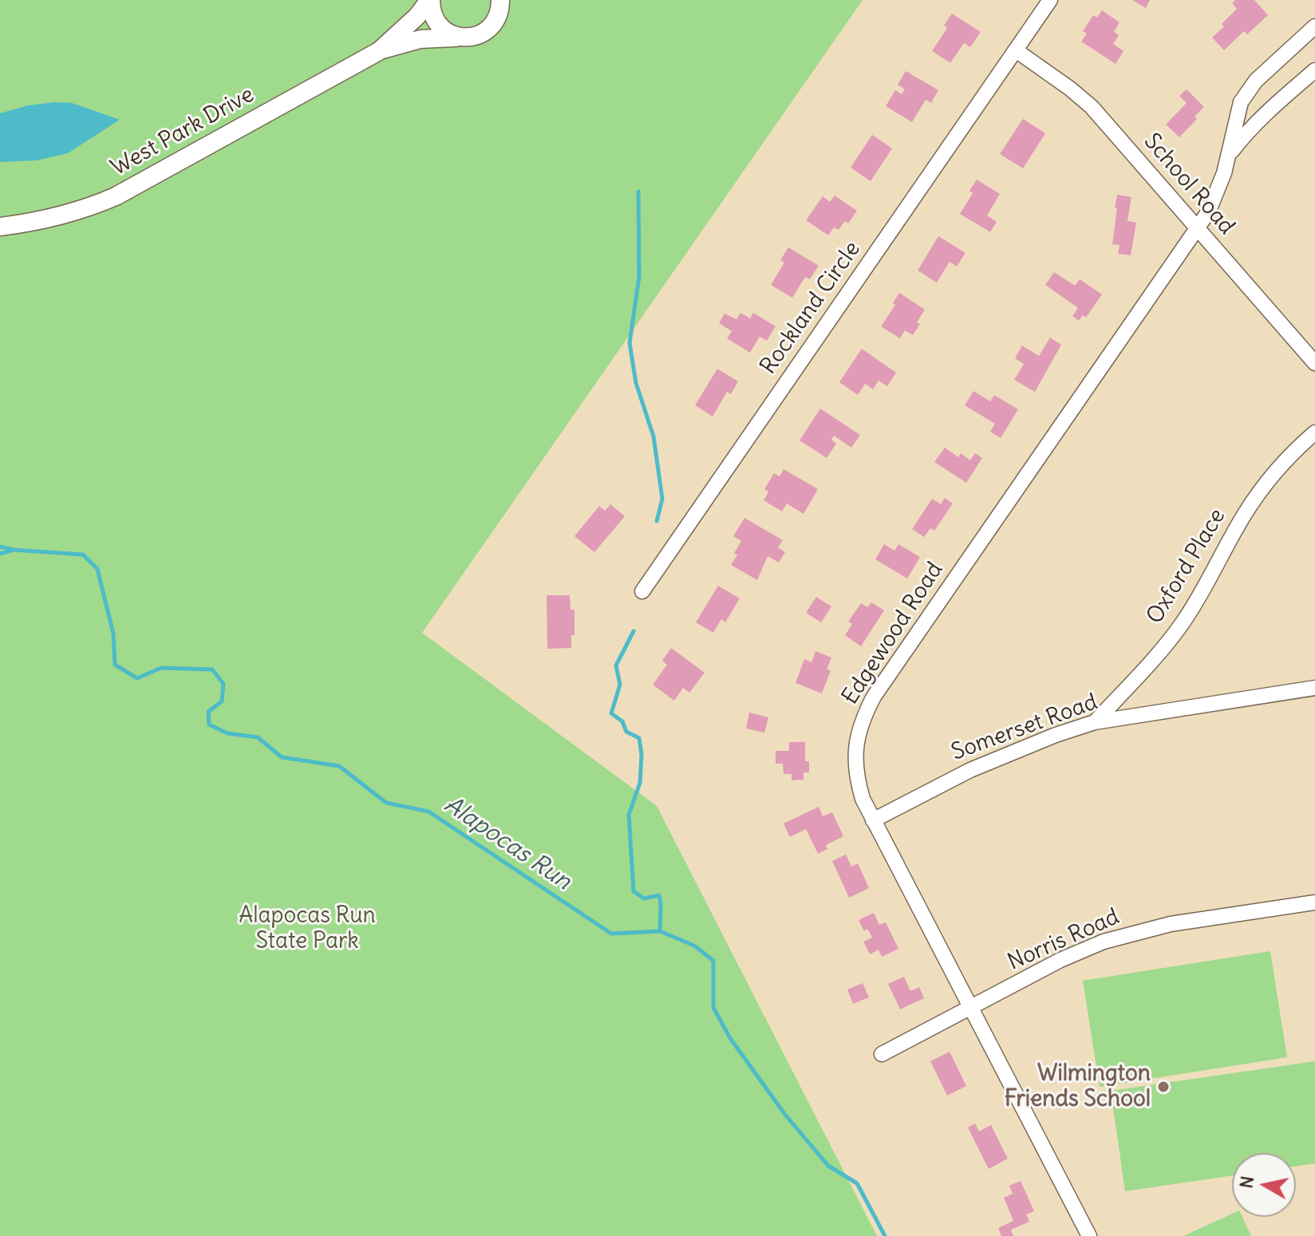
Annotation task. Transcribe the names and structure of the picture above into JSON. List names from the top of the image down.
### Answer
{
  "streets": {
    "street": [
      "West Park Drive",
      "School Road",
      "Rockland Circle",
      "Oxford Place",
      "Edgewood Road",
      "Somerset Road",
      "Norris Road"
    ]
  },
  "crossings": [
    ["School Road", "Rockland Circle"],
    ["School Road", "Edgewood Road"],
    ["Oxford Place", "Somerset Road"],
    ["Edgewood Road", "Somerset Road"],
    ["Edgewood Road", "Norris Road"]
  ],
  "water": ["Alapocas Run"],
  "parks": ["Alapocas Run State Park"],
  "places": ["Wilmington Friends School"],
  "north": "left"
}
